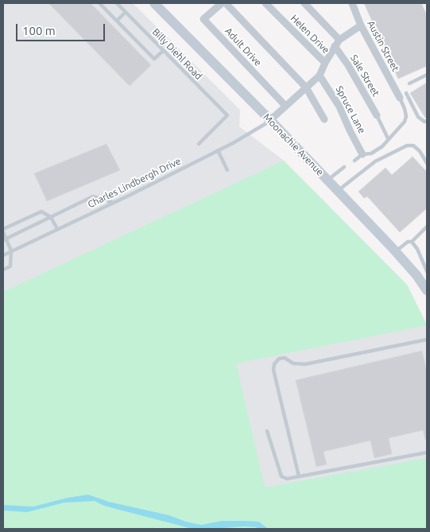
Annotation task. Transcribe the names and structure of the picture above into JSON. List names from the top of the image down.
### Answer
{
  "streets": {
    "main road": ["Moonachie Avenue"],
    "street": [
      "Helen Drive",
      "Austin Street",
      "Adult Drive",
      "Sale Street",
      "Spruce Lane"
    ],
    "lane": ["Billy Diehl Road", "Charles Lindbergh Drive"]
  },
  "crossings": [
    ["Moonachie Avenue", "Charles Lindbergh Drive"]
  ],
  "scale_bar": "100 m"
}
